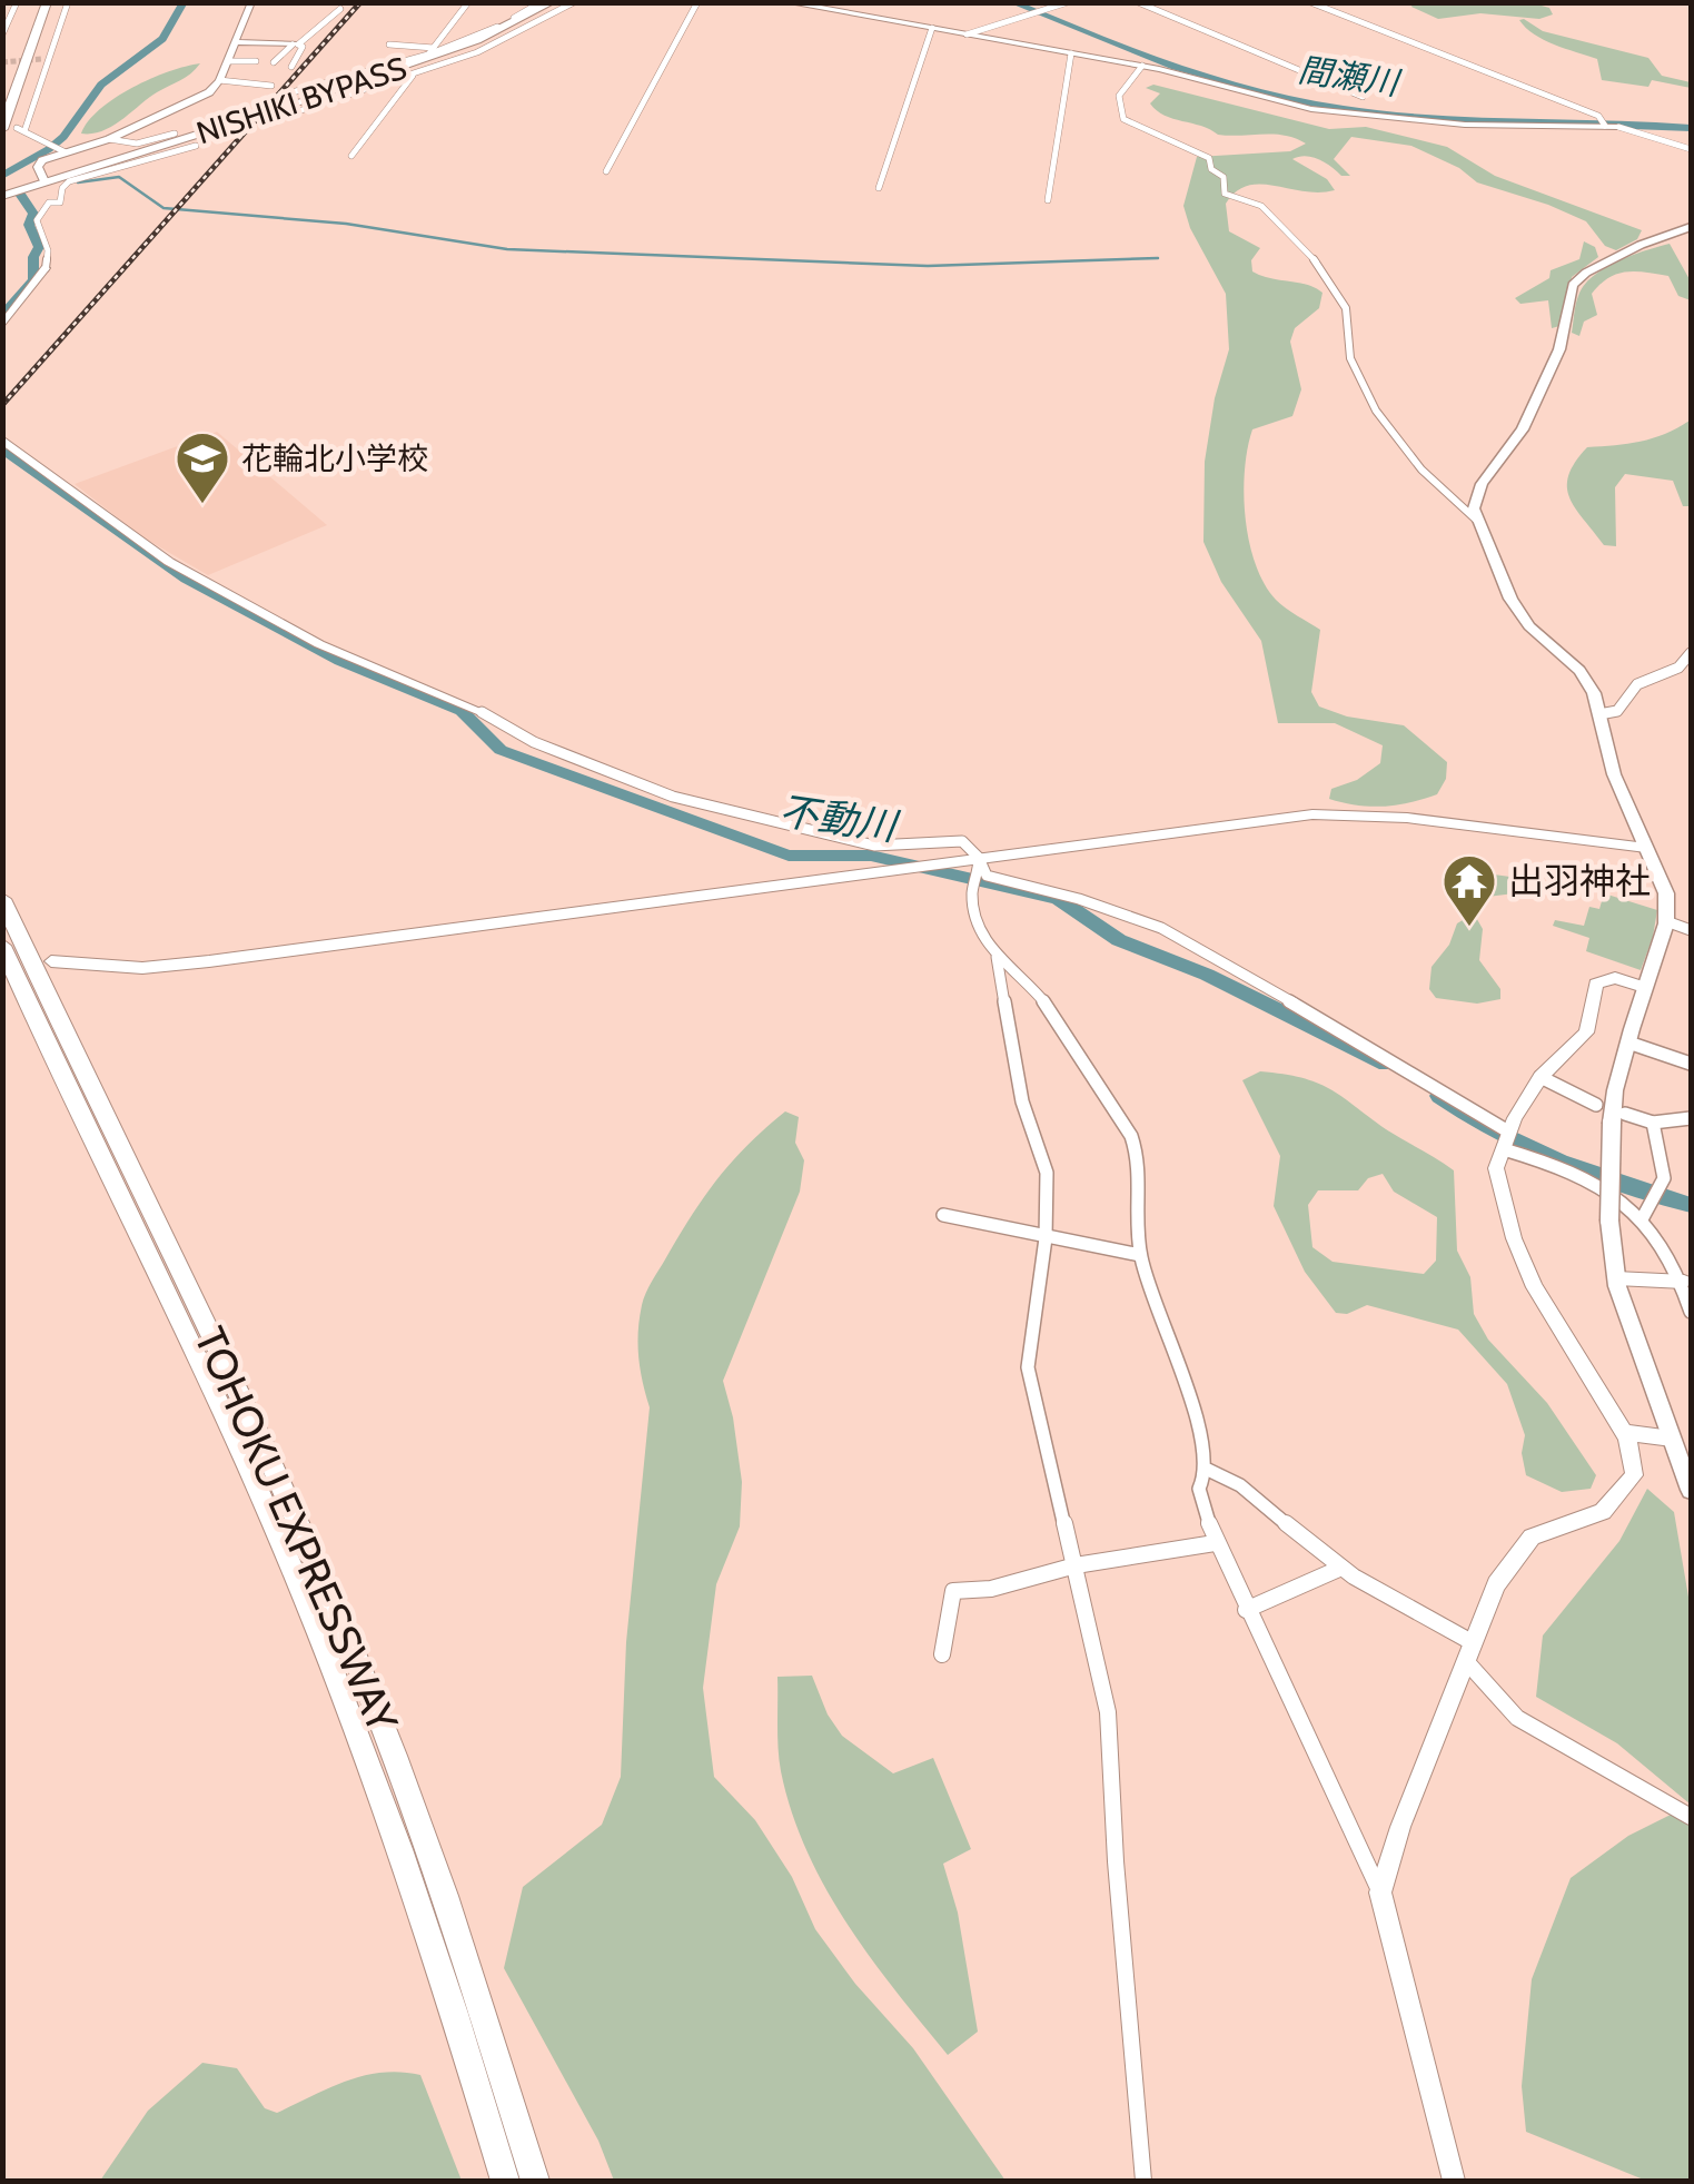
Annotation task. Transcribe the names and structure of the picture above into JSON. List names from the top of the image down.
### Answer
{
  "streets": {
    "highway": ["NISHIKI BYPASS", "TOHOKU EXPRESSWAY"]
  },
  "water": ["間瀬川", "不動川"],
  "places": {
    "school or university": ["花輪北小学校"],
    "temple": ["出羽神社"]
  }
}
